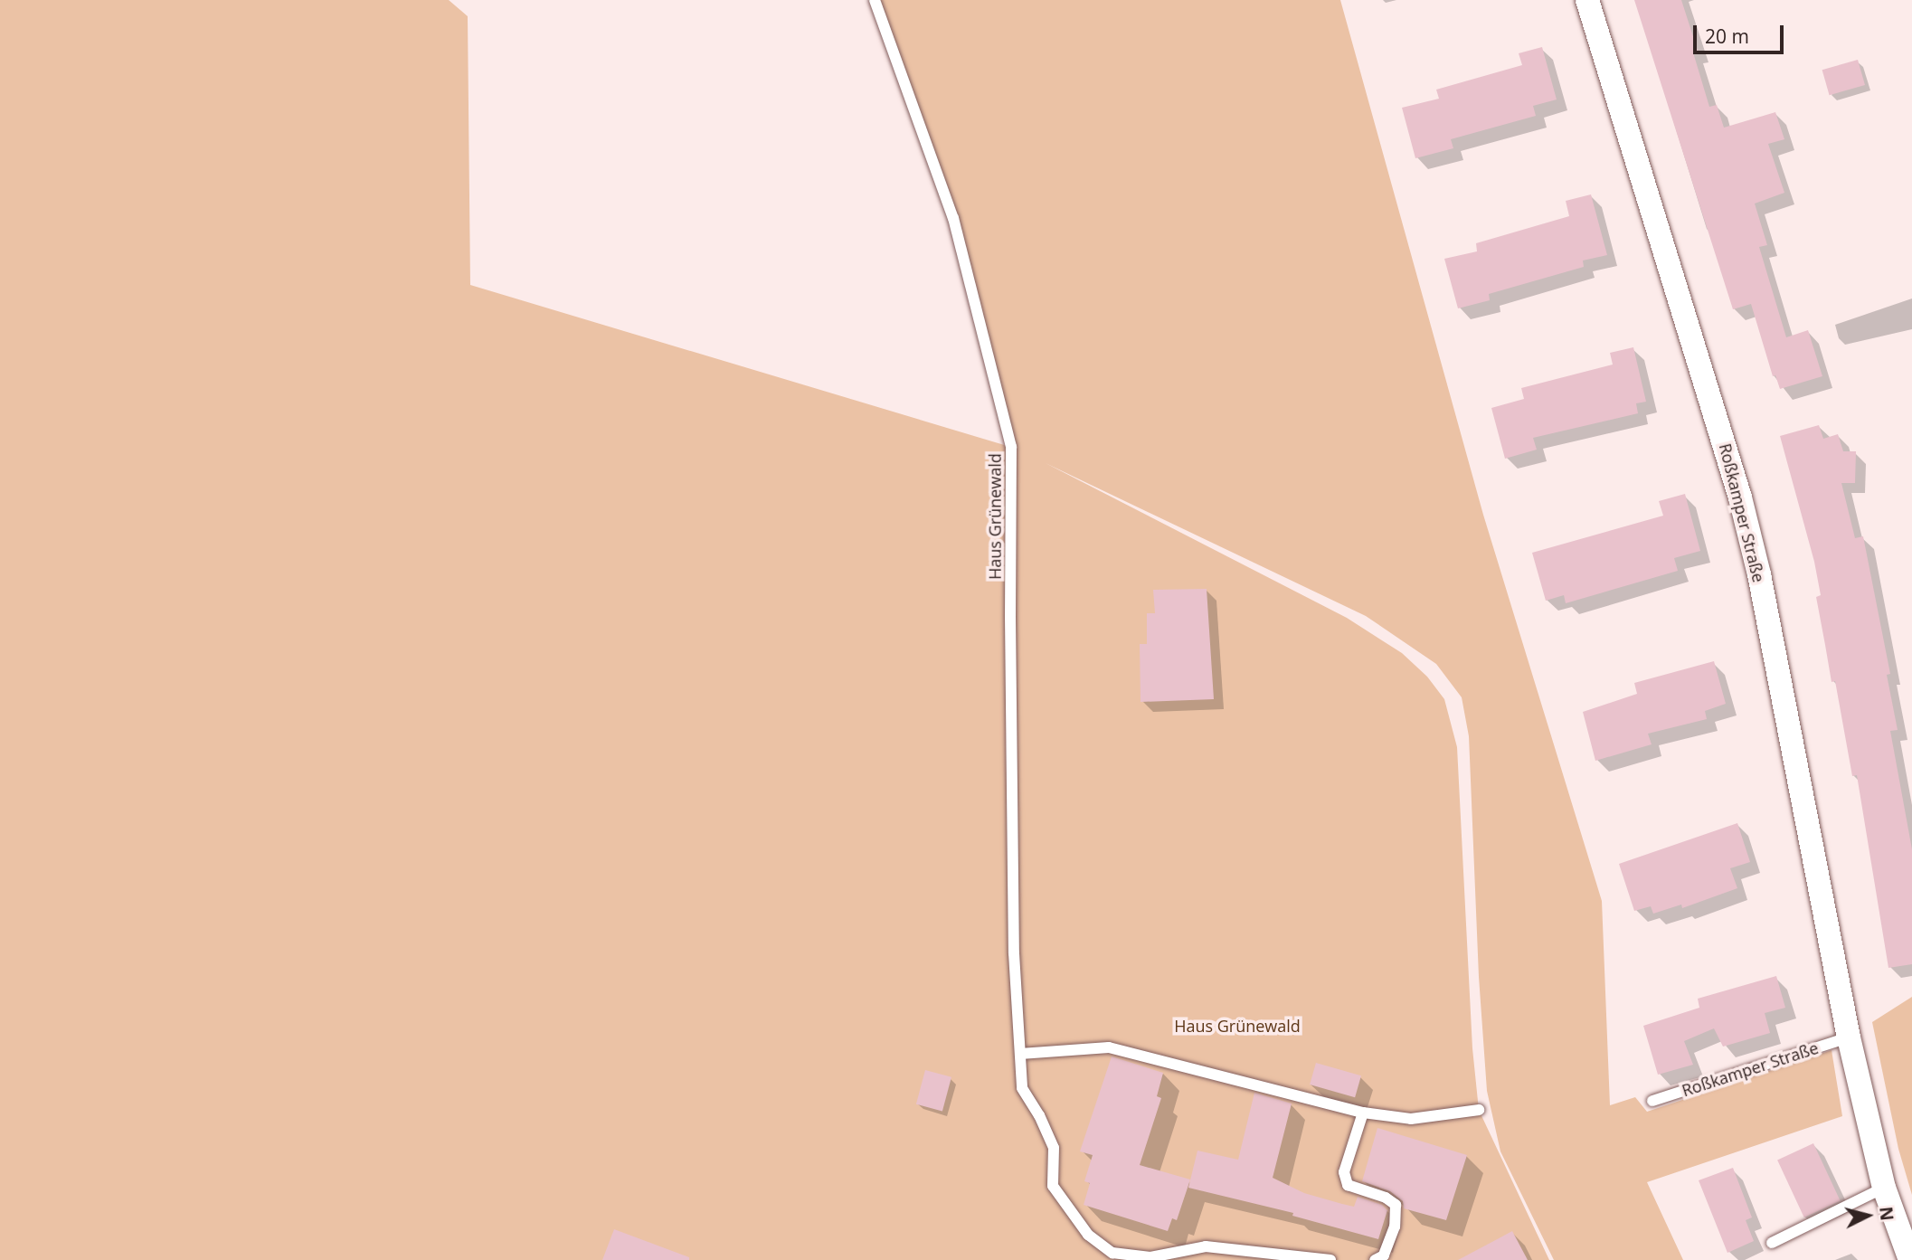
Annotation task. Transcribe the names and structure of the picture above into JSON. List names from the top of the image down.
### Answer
{
  "streets": {
    "street": ["Roßkamper Straße"],
    "lane": ["Haus Grünewald"]
  },
  "parks": ["Haus Grünewald"],
  "scale_bar": "20 m",
  "north": "right"
}
